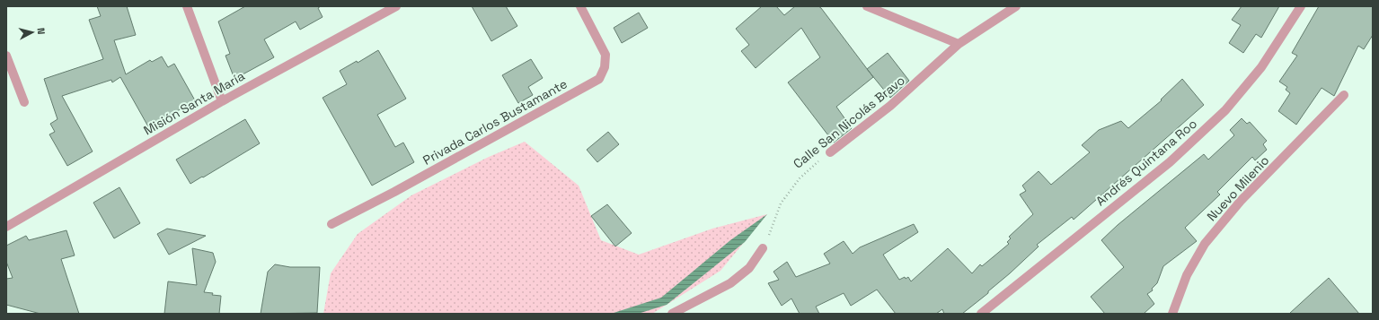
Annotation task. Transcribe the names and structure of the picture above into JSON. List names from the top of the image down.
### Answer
{
  "streets": {
    "street": [
      "Misión Santa María",
      "Privada Carlos Bustamante",
      "Calle San Nicolás Bravo",
      "Andrés Quintana Roo",
      "Nuevo Milenio"
    ]
  },
  "north": "right"
}
